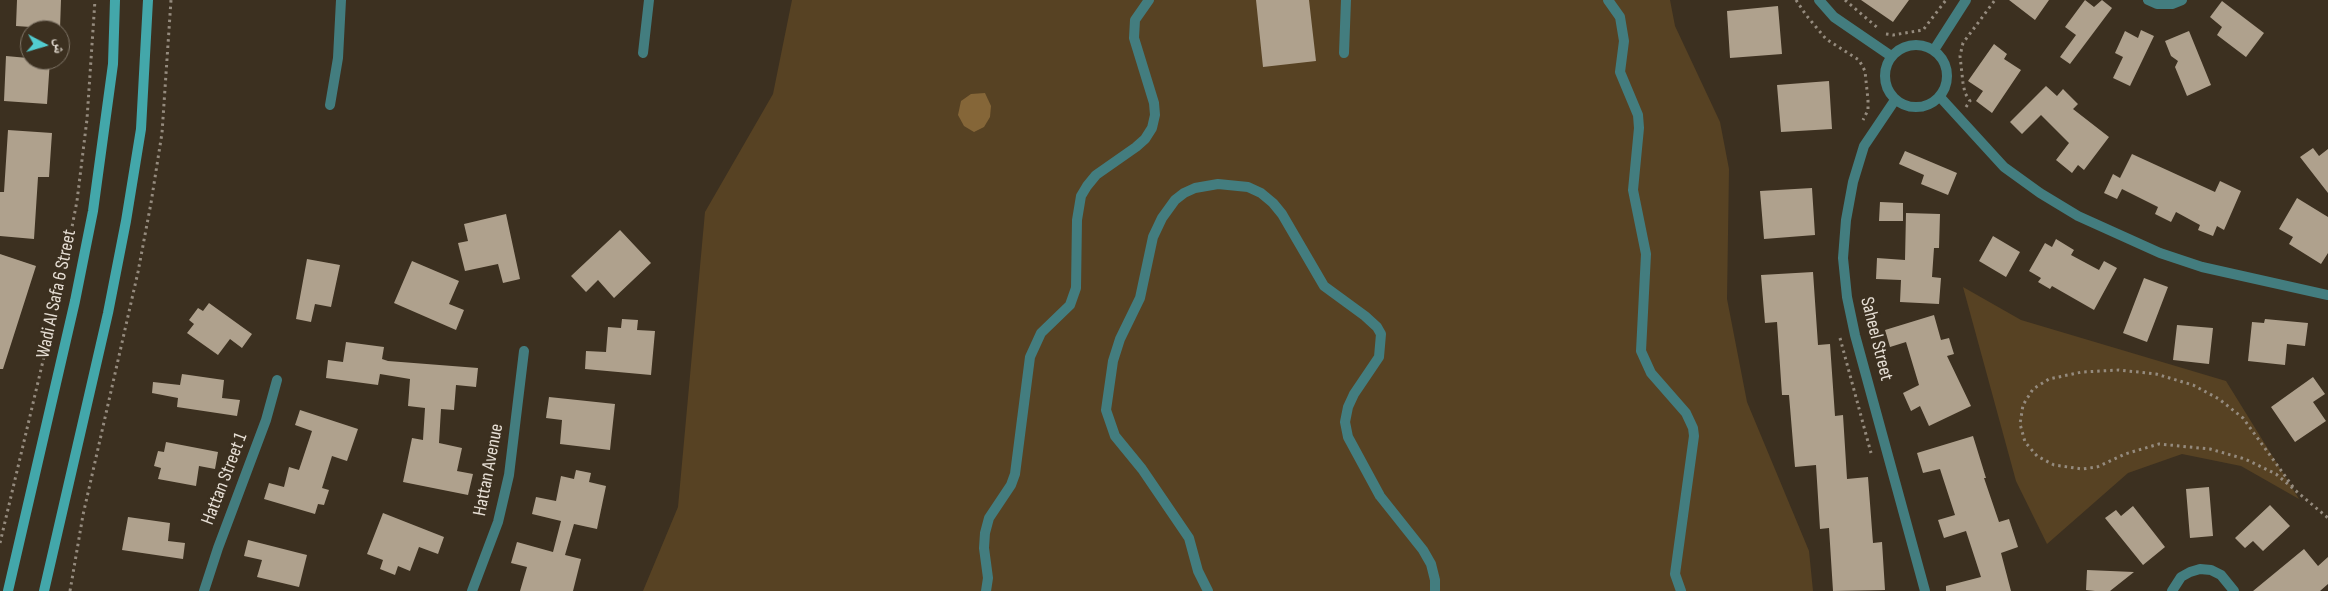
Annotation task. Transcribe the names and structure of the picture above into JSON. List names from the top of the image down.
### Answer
{
  "streets": {
    "main road": ["Wadi Al Safa 6 Street"],
    "street": ["Saheel Street", "Hattan Avenue", "Hattan Street 1"]
  },
  "north": "right"
}
